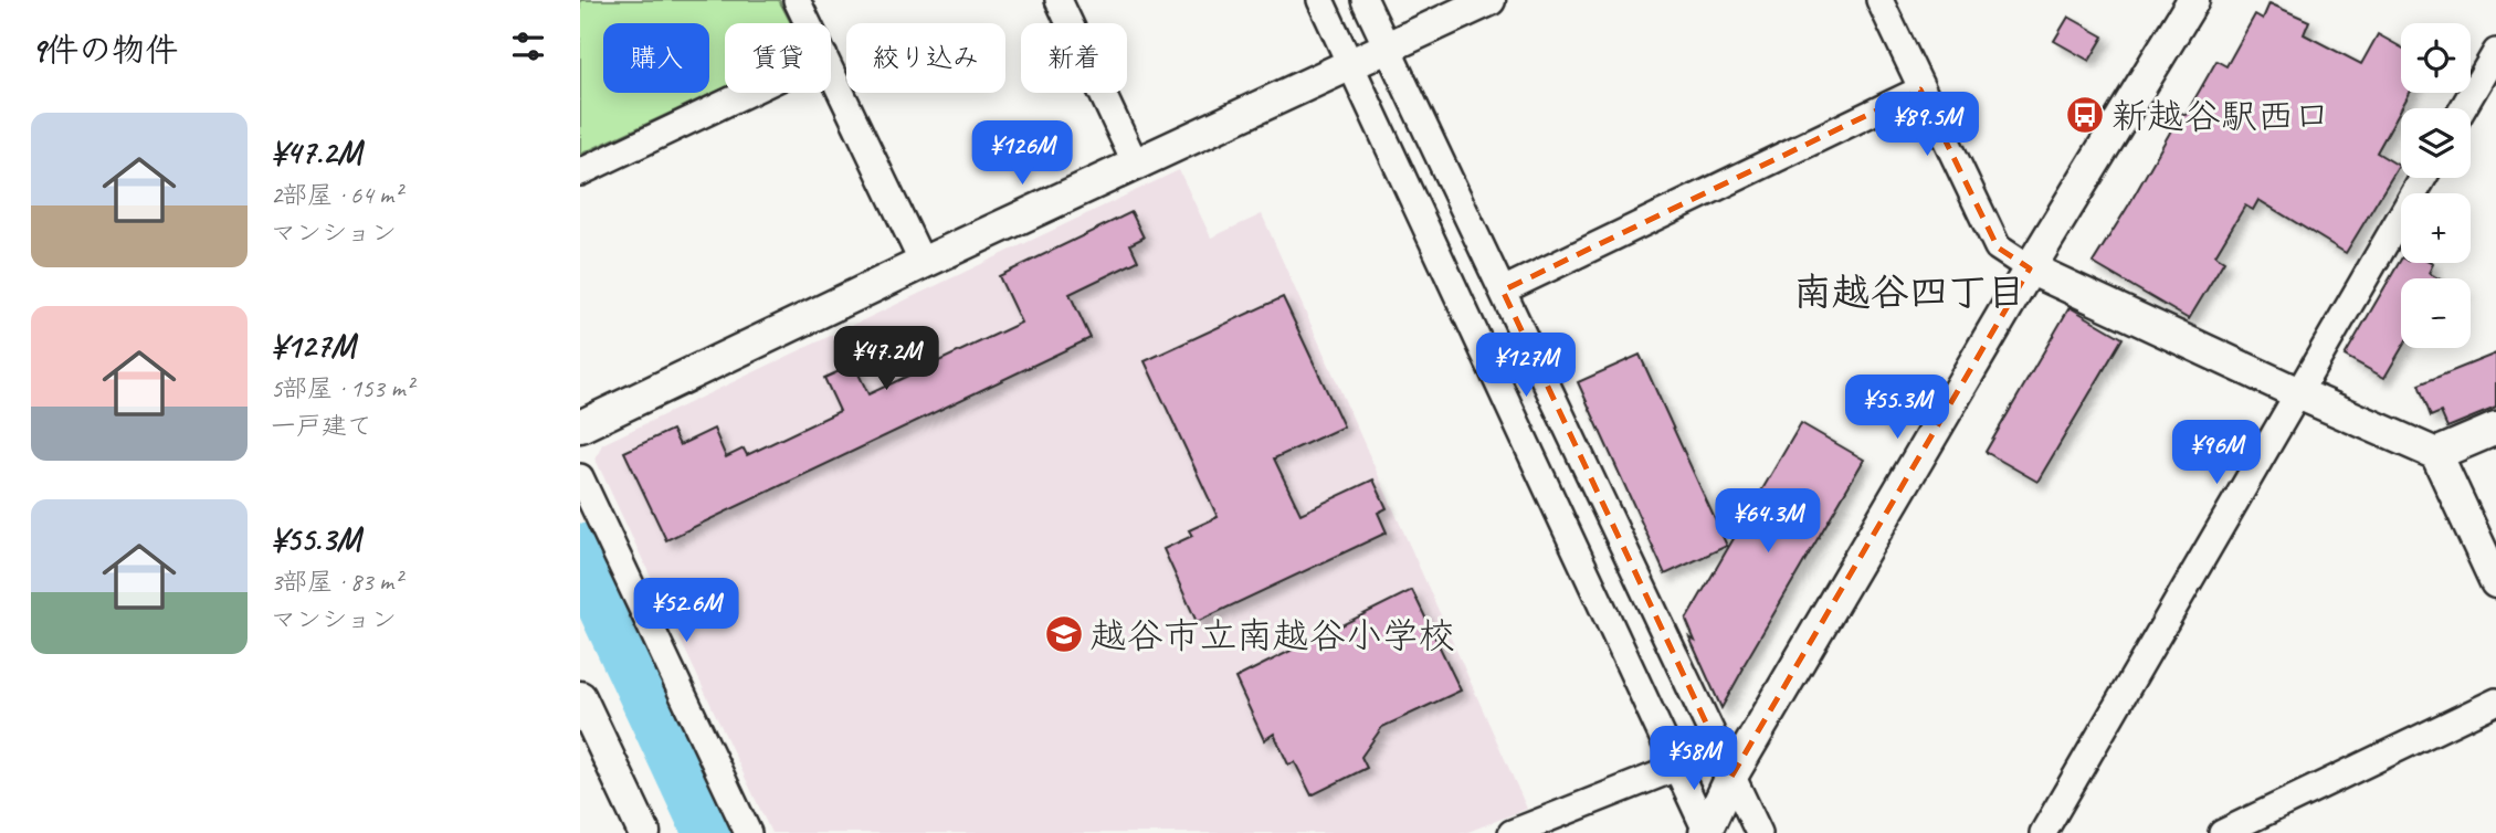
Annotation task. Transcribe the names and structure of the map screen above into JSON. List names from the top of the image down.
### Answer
{
  "districts": ["南越谷四丁目"],
  "places": {
    "bus stop": ["新越谷駅西口"],
    "school or university": ["越谷市立南越谷小学校"]
  },
  "page": {
    "heading": "9件の物件",
    "map_buttons": ["+", "−"],
    "chip": [
      "購入",
      "賃貸",
      "絞り込み",
      "新着"
    ],
    "price": [
      "¥89.5M",
      "¥126M",
      "¥47.2M",
      "¥127M",
      "¥55.3M",
      "¥96M",
      "¥64.3M",
      "¥52.6M",
      "¥58M"
    ],
    "list": [
      {
        "name": "¥47.2M",
        "note": "2部屋 · 64 m² · マンション"
      },
      {
        "name": "¥127M",
        "note": "5部屋 · 153 m² · 一戸建て"
      },
      {
        "name": "¥55.3M",
        "note": "3部屋 · 83 m² · マンション"
      }
    ]
  }
}
